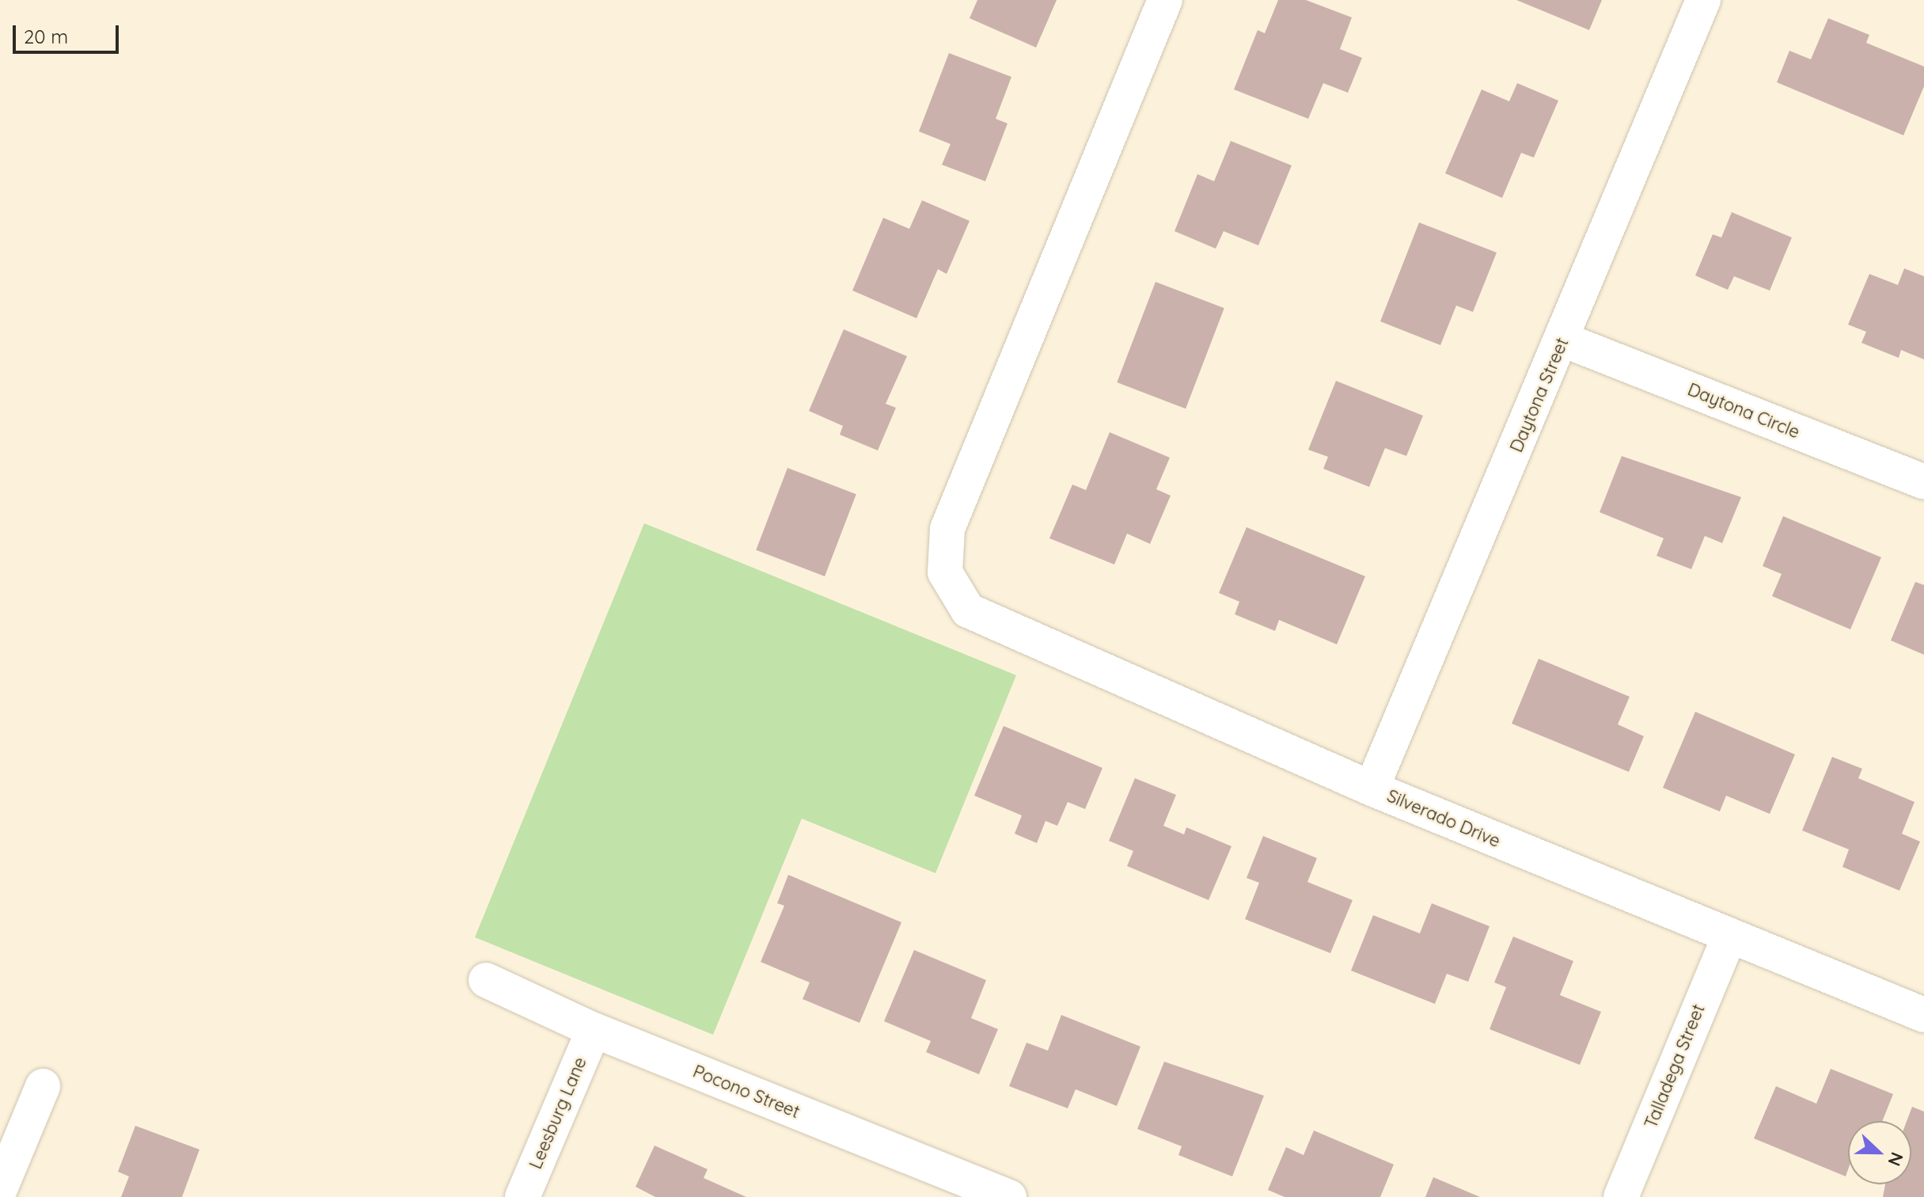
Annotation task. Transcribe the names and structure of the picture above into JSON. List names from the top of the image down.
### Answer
{
  "streets": {
    "street": [
      "Daytona Street",
      "Daytona Circle",
      "Silverado Drive",
      "Talladega Street",
      "Pocono Street",
      "Leesburg Lane"
    ]
  },
  "crossings": [
    ["Daytona Street", "Daytona Circle"],
    ["Daytona Street", "Silverado Drive"],
    ["Silverado Drive", "Talladega Street"],
    ["Pocono Street", "Leesburg Lane"]
  ],
  "scale_bar": "20 m",
  "north": "right"
}
